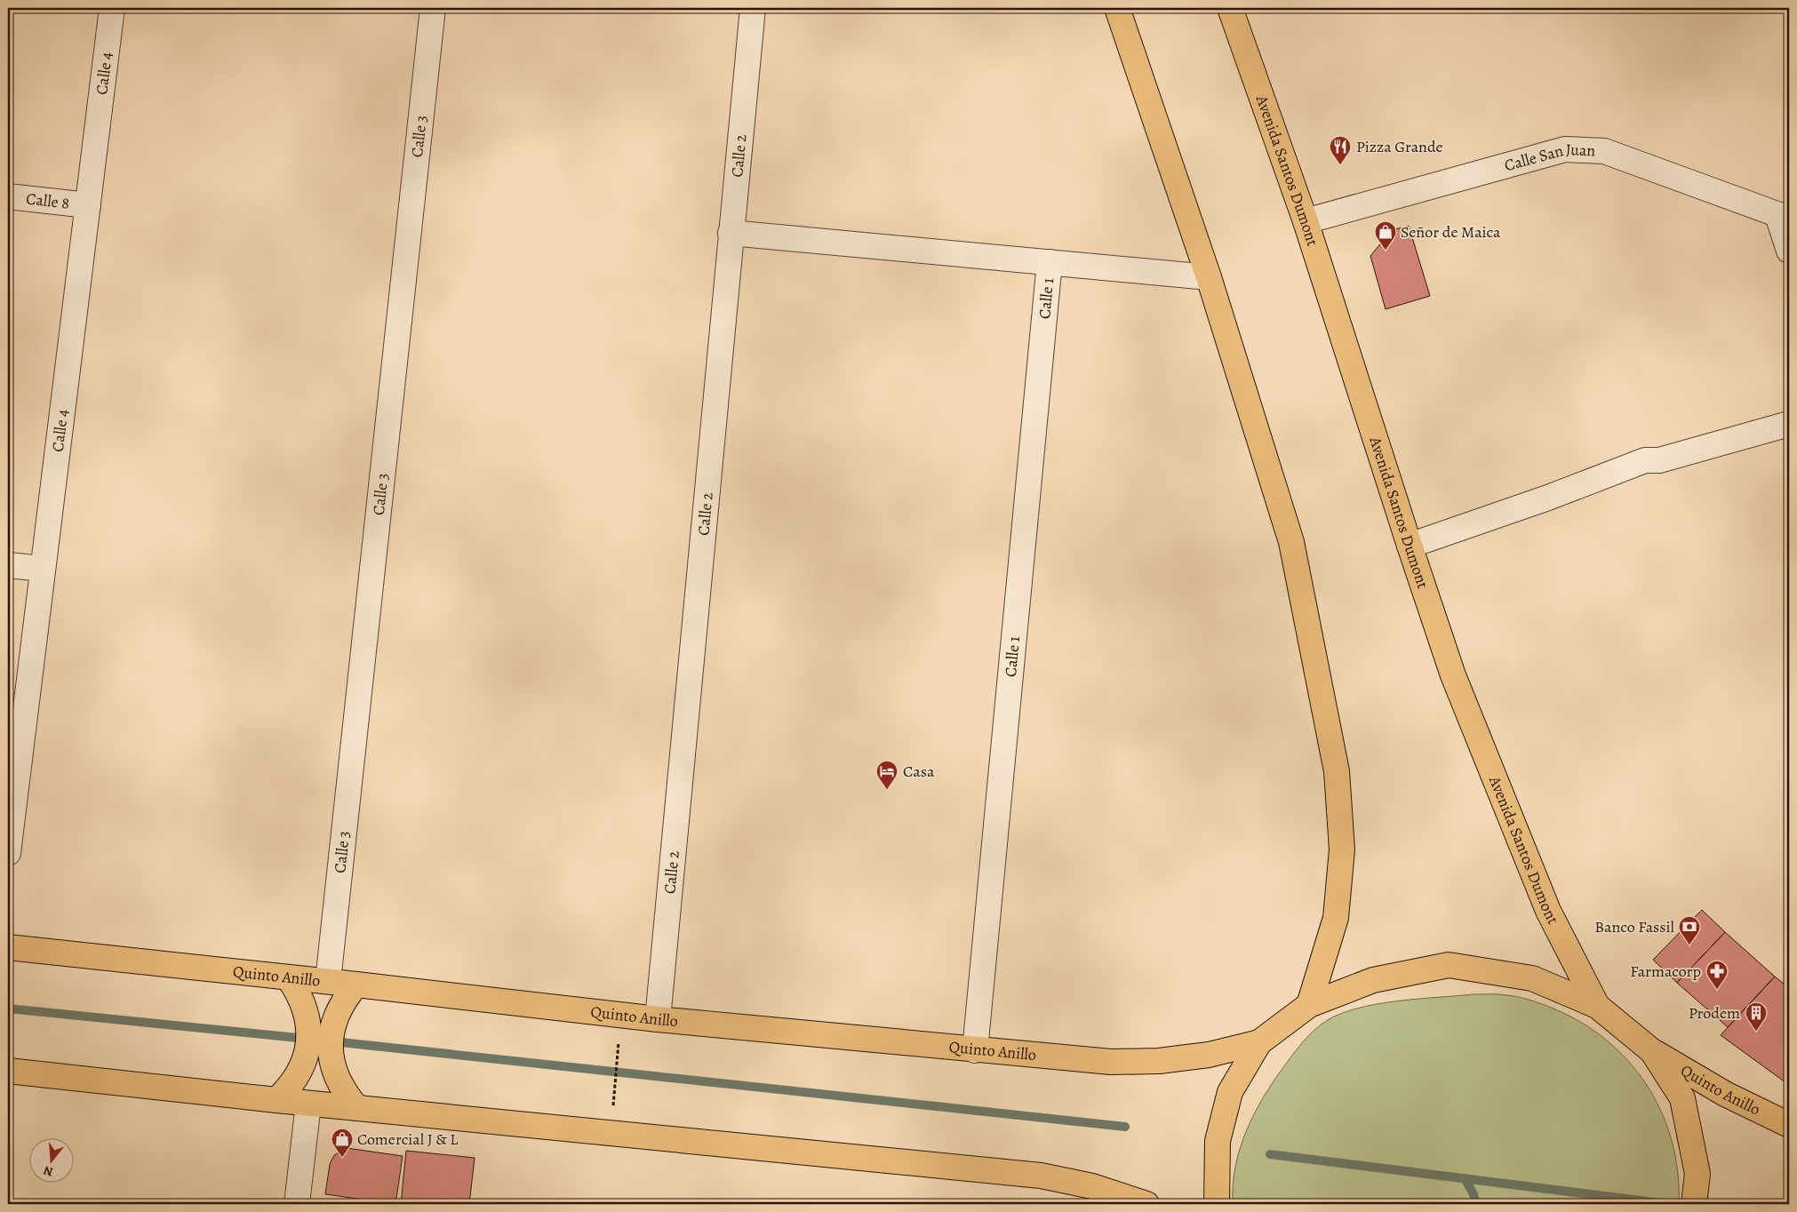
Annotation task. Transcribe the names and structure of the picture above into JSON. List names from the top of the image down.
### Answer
{
  "streets": {
    "main road": ["Avenida Santos Dumont", "Quinto Anillo"],
    "street": [
      "Calle 4",
      "Calle 3",
      "Calle 2",
      "Calle San Juan",
      "Calle 8",
      "Calle 1"
    ]
  },
  "crossings": [
    ["Calle 4", "Calle 8"],
    ["Calle 3", "Quinto Anillo"],
    ["Calle 2", "Calle 1"],
    ["Calle 2", "Quinto Anillo"],
    ["Calle San Juan", "Avenida Santos Dumont"],
    ["Calle 1", "Quinto Anillo"]
  ],
  "places": {
    "restaurant": ["Pizza Grande"],
    "shop": ["Señor de Maica", "Comercial J & L"],
    "hotel": ["Casa"],
    "bank": ["Banco Fassil"],
    "pharmacy": ["Farmacorp"],
    "building": ["Prodem"]
  },
  "north": "bottom"
}
